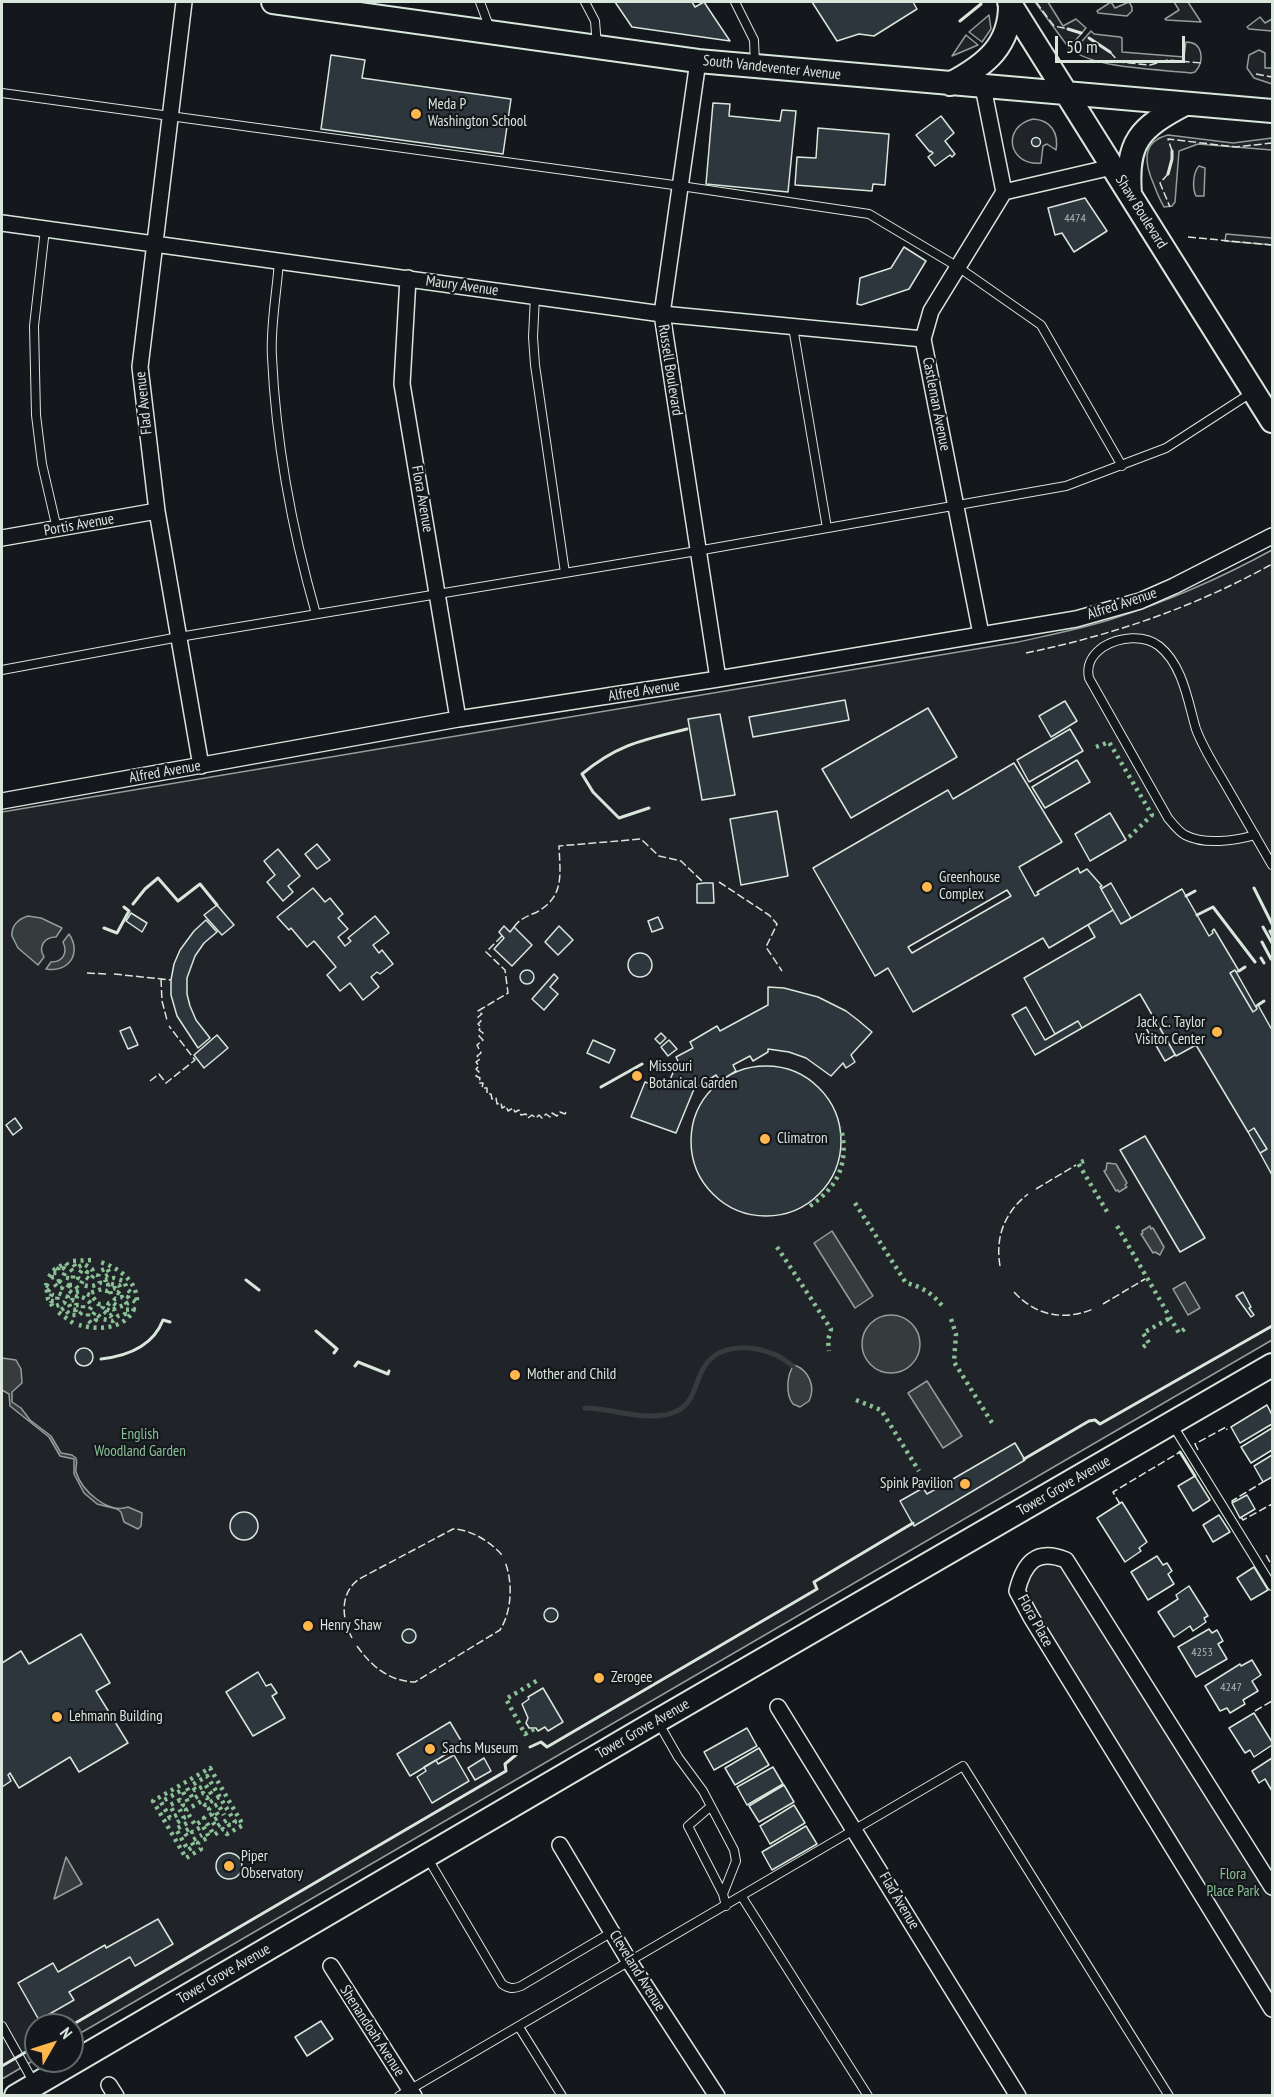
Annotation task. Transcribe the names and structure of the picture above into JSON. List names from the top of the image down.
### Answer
{
  "streets": {
    "street": [
      "South Vandeventer Avenue",
      "Shaw Boulevard",
      "Maury Avenue",
      "Russell Boulevard",
      "Flad Avenue",
      "Castleman Avenue",
      "Flora Avenue",
      "Portis Avenue",
      "Alfred Avenue",
      "Tower Grove Avenue",
      "Flora Place",
      "Cleveland Avenue",
      "Shenandoah Avenue"
    ]
  },
  "crossings": [
    ["South Vandeventer Avenue", "Shaw Boulevard"],
    ["South Vandeventer Avenue", "Russell Boulevard"],
    ["Maury Avenue", "Russell Boulevard"],
    ["Maury Avenue", "Flad Avenue"],
    ["Maury Avenue", "Castleman Avenue"],
    ["Maury Avenue", "Flora Avenue"],
    ["Russell Boulevard", "Alfred Avenue"],
    ["Flad Avenue", "Portis Avenue"],
    ["Flad Avenue", "Alfred Avenue"],
    ["Castleman Avenue", "Alfred Avenue"],
    ["Flora Avenue", "Alfred Avenue"]
  ],
  "parks": ["English Woodland Garden", "Flora Place Park"],
  "places": [
    "Meda P Washington School",
    "Greenhouse Complex",
    "Jack C. Taylor Visitor Center",
    "Missouri Botanical Garden",
    "Climatron",
    "Mother and Child",
    "Spink Pavilion",
    "Henry Shaw",
    "Zerogee",
    "Lehmann Building",
    "Sachs Museum",
    "Piper Observatory"
  ],
  "house_numbers": ["4474", "4253", "4247"],
  "scale_bar": "50 m",
  "north": "top right"
}
